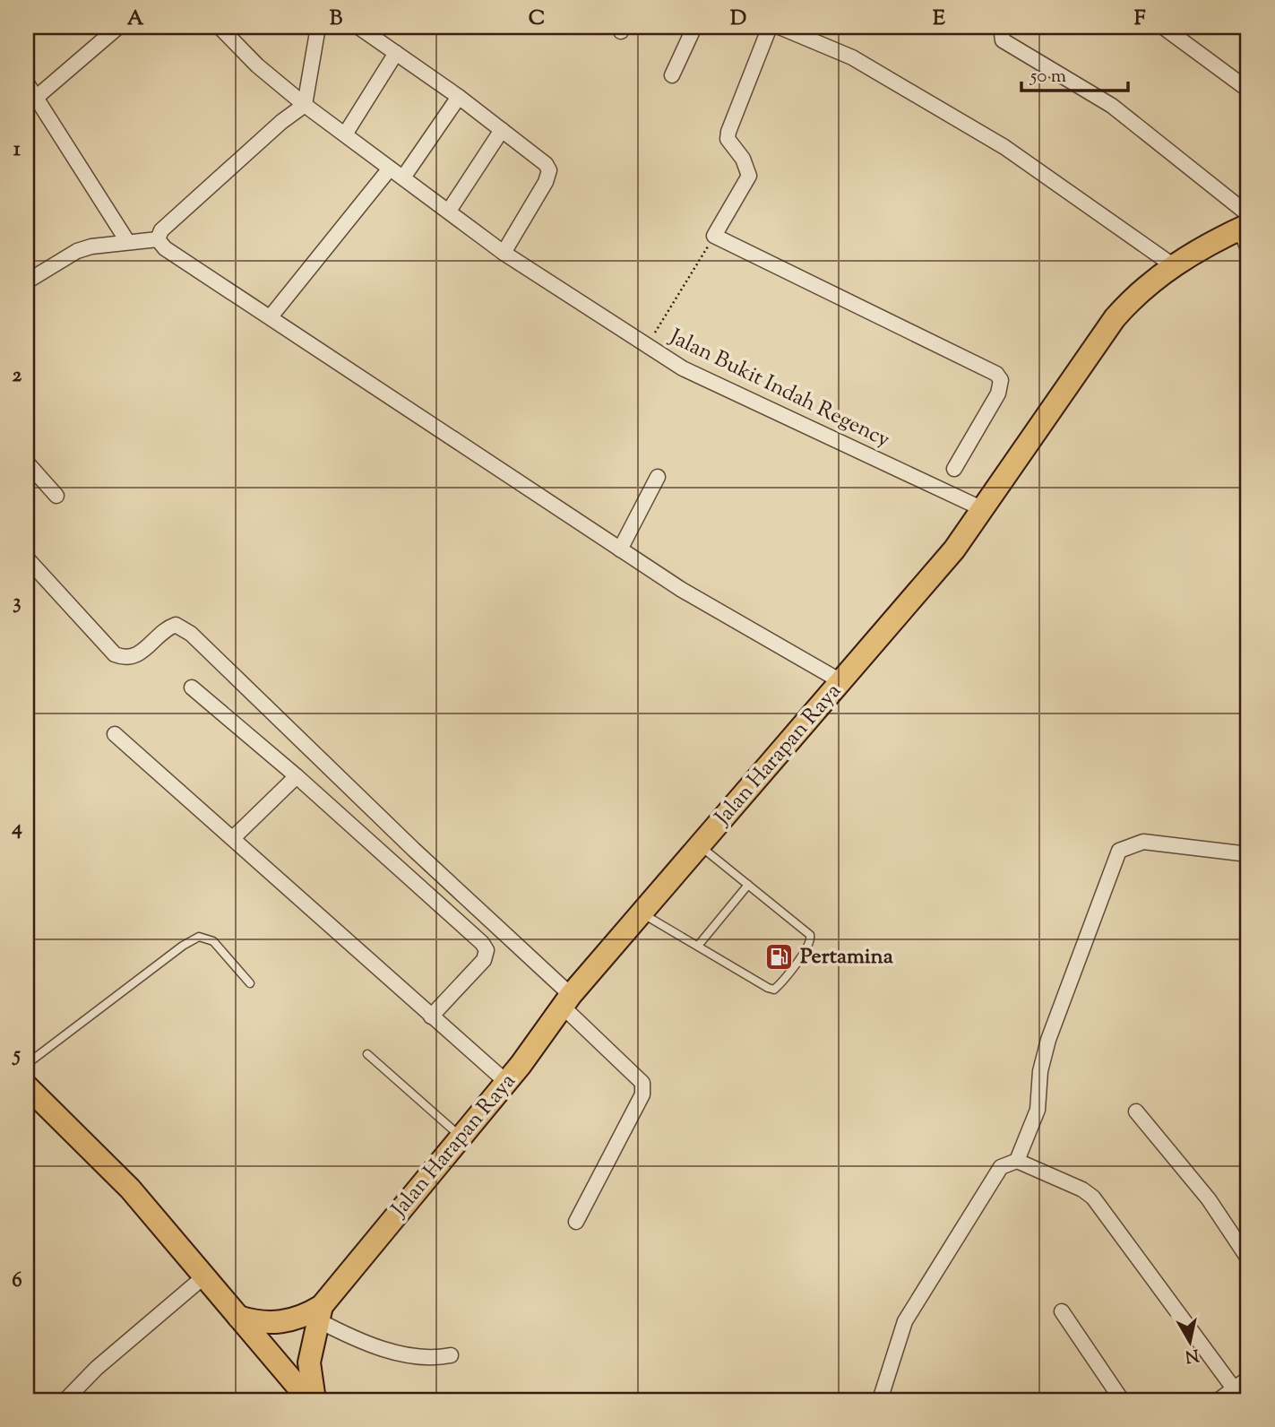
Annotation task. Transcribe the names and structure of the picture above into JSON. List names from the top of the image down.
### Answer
{
  "streets": {
    "main road": ["Jalan Harapan Raya"],
    "street": ["Jalan Bukit Indah Regency"]
  },
  "crossings": [
    ["Jalan Bukit Indah Regency", "Jalan Harapan Raya"]
  ],
  "places": {
    "fuel station": ["Pertamina"]
  },
  "scale_bar": "50 m",
  "north": "bottom",
  "grid": {
    "columns": [
      "A",
      "B",
      "C",
      "D",
      "E",
      "F"
    ],
    "rows": [
      "1",
      "2",
      "3",
      "4",
      "5",
      "6"
    ]
  }
}
